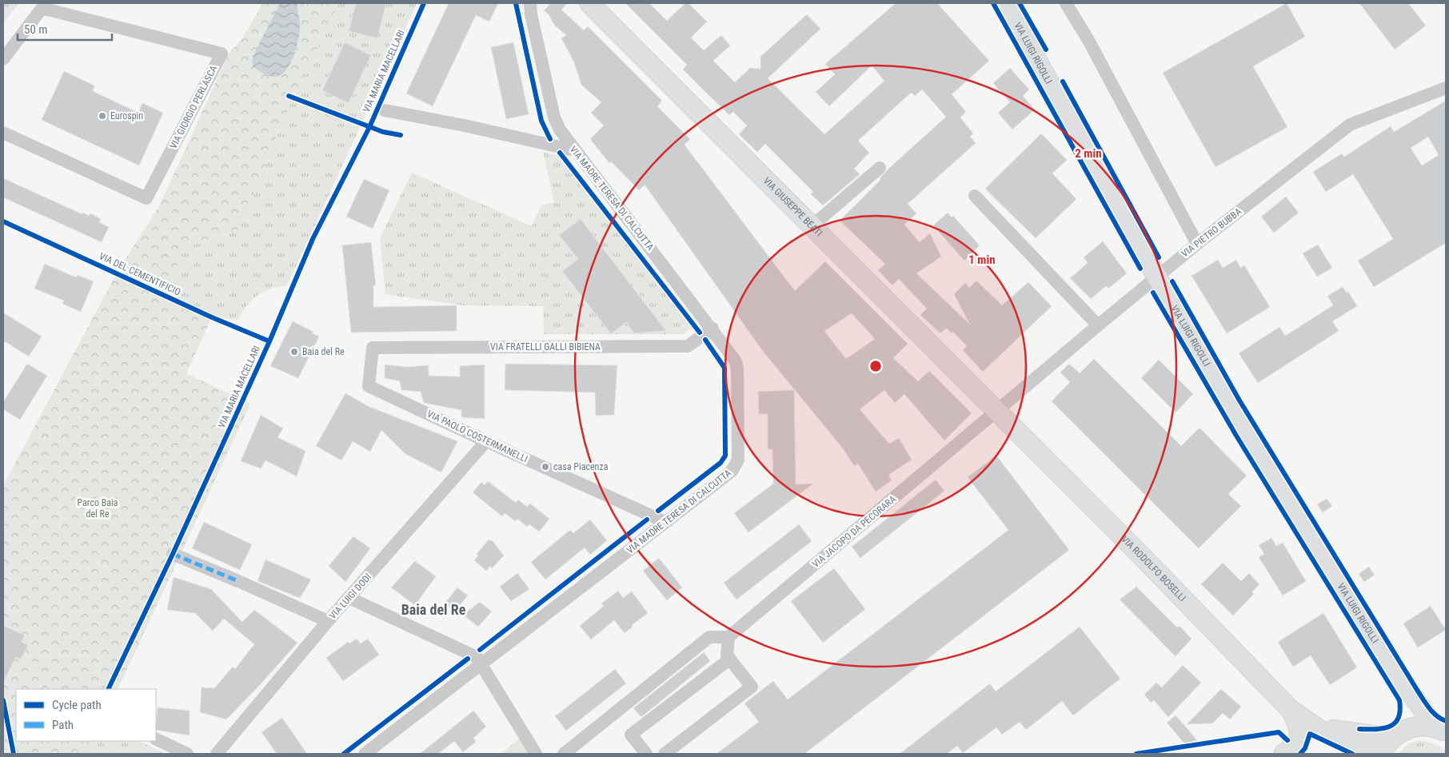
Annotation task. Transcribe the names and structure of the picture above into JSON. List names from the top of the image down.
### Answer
{
  "streets": {
    "street": [
      "VIA LUIGI RIGOLLI",
      "VIA GIORGIO PERLASCA",
      "VIA MADRE TERESA DI CALCUTTA",
      "VIA GIUSEPPE BEATI",
      "VIA PIETRO BUBBA",
      "VIA FRATELLI GALLI BIBIENA",
      "VIA PAOLO COSTERMANELLI",
      "VIA JACOPO DA PECORARA",
      "VIA RODOLFO BOSELLI",
      "VIA LUIGI DODI"
    ],
    "cycle path": ["VIA MARIA MACELLARI", "VIA DEL CEMENTIFICIO"]
  },
  "crossings": [
    ["VIA LUIGI RIGOLLI", "VIA PIETRO BUBBA"],
    ["VIA LUIGI RIGOLLI", "VIA RODOLFO BOSELLI"],
    ["VIA MADRE TERESA DI CALCUTTA", "VIA FRATELLI GALLI BIBIENA"],
    ["VIA MADRE TERESA DI CALCUTTA", "VIA PAOLO COSTERMANELLI"],
    ["VIA GIUSEPPE BEATI", "VIA PIETRO BUBBA"],
    ["VIA GIUSEPPE BEATI", "VIA JACOPO DA PECORARA"],
    ["VIA GIUSEPPE BEATI", "VIA RODOLFO BOSELLI"],
    ["VIA PIETRO BUBBA", "VIA JACOPO DA PECORARA"],
    ["VIA PIETRO BUBBA", "VIA RODOLFO BOSELLI"],
    ["VIA FRATELLI GALLI BIBIENA", "VIA PAOLO COSTERMANELLI"],
    ["VIA PAOLO COSTERMANELLI", "VIA LUIGI DODI"],
    ["VIA JACOPO DA PECORARA", "VIA RODOLFO BOSELLI"]
  ],
  "districts": ["Baia del Re"],
  "parks": ["Parco Baia del Re"],
  "places": ["Eurospin", "Baia del Re", "casa Piacenza"],
  "legend": ["Cycle path", "Path"],
  "scale_bar": "50 m",
  "rings": ["2 min", "1 min"]
}
